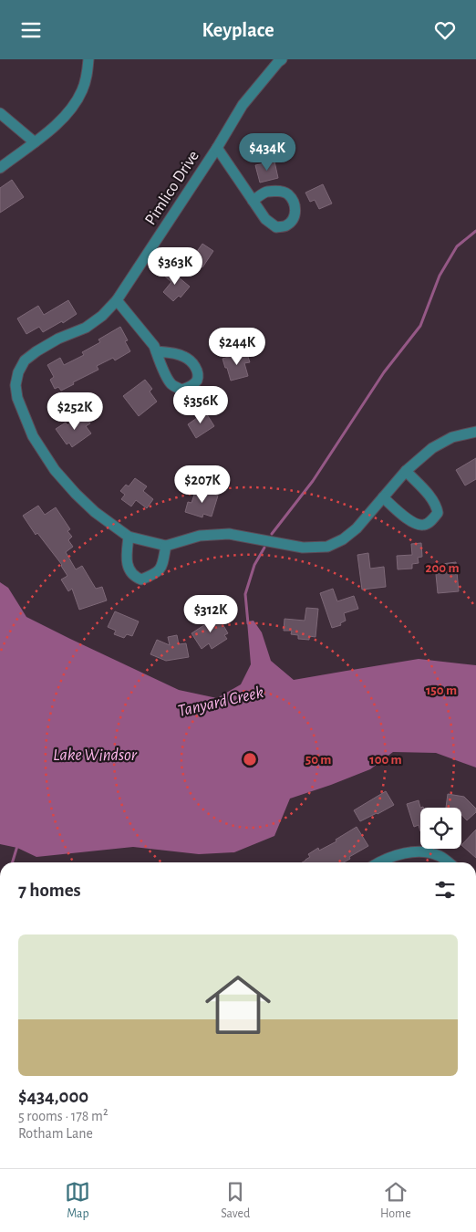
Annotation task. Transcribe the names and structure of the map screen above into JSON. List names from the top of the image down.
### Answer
{
  "streets": {
    "street": ["Pimlico Drive"]
  },
  "water": ["Tanyard Creek", "Lake Windsor"],
  "page": {
    "header": "Keyplace",
    "price": [
      "$434K",
      "$363K",
      "$244K",
      "$356K",
      "$252K",
      "$207K",
      "$312K"
    ],
    "heading": "7 homes",
    "list": [
      {
        "name": "$434,000",
        "note": "5 rooms · 178 m² · Rotham Lane"
      }
    ],
    "tabs": ["Map", "Saved", "Home"]
  },
  "rings": [
    "200 m",
    "150 m",
    "50 m",
    "100 m"
  ]
}
